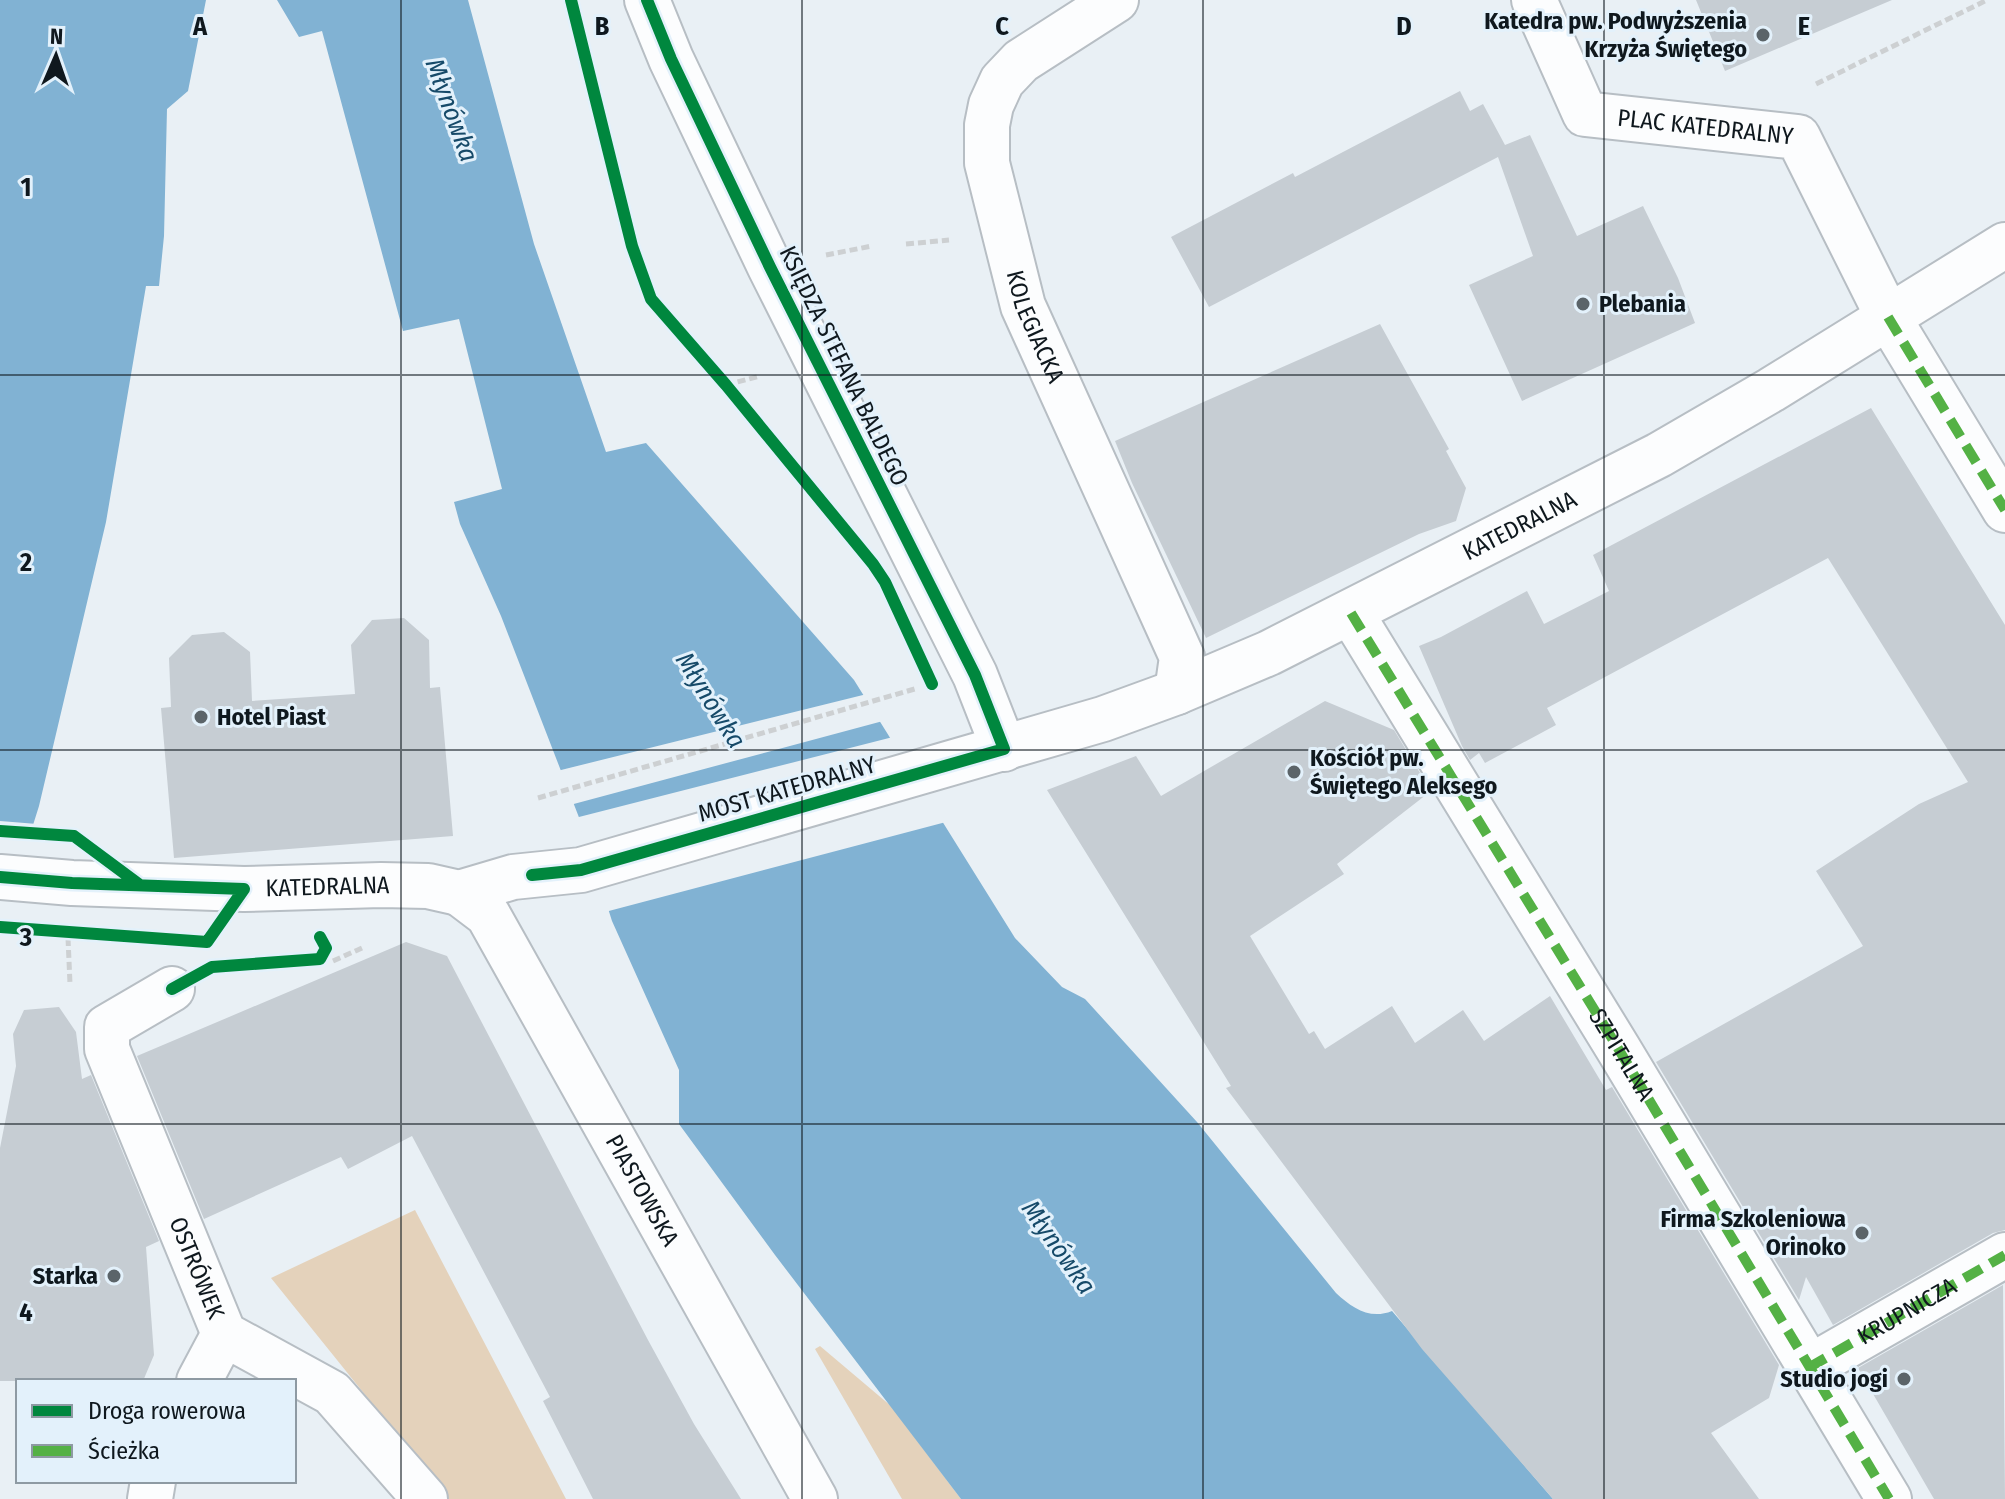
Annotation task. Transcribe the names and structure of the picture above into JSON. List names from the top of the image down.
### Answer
{
  "streets": {
    "street": [
      "PLAC KATEDRALNY",
      "KOLEGIACKA",
      "KSIĘDZA STEFANA BALDEGO",
      "KATEDRALNA",
      "MOST KATEDRALNY",
      "SZPITALNA",
      "PIASTOWSKA",
      "OSTRÓWEK",
      "KRUPNICZA"
    ]
  },
  "crossings": [
    ["PLAC KATEDRALNY", "KATEDRALNA"],
    ["KOLEGIACKA", "KATEDRALNA"],
    ["KSIĘDZA STEFANA BALDEGO", "KATEDRALNA"],
    ["KSIĘDZA STEFANA BALDEGO", "MOST KATEDRALNY"],
    ["KATEDRALNA", "MOST KATEDRALNY"],
    ["KATEDRALNA", "SZPITALNA"],
    ["KATEDRALNA", "PIASTOWSKA"],
    ["SZPITALNA", "KRUPNICZA"]
  ],
  "water": ["Młynówka"],
  "places": [
    "Katedra pw. Podwyższenia Krzyża Świętego",
    "Plebania",
    "Hotel Piast",
    "Kościół pw. Świętego Aleksego",
    "Firma Szkoleniowa Orinoko",
    "Starka",
    "Studio jogi"
  ],
  "legend": ["Droga rowerowa", "Ścieżka"],
  "north": "top",
  "grid": {
    "columns": [
      "A",
      "B",
      "C",
      "D",
      "E"
    ],
    "rows": [
      "1",
      "2",
      "3",
      "4"
    ]
  }
}
